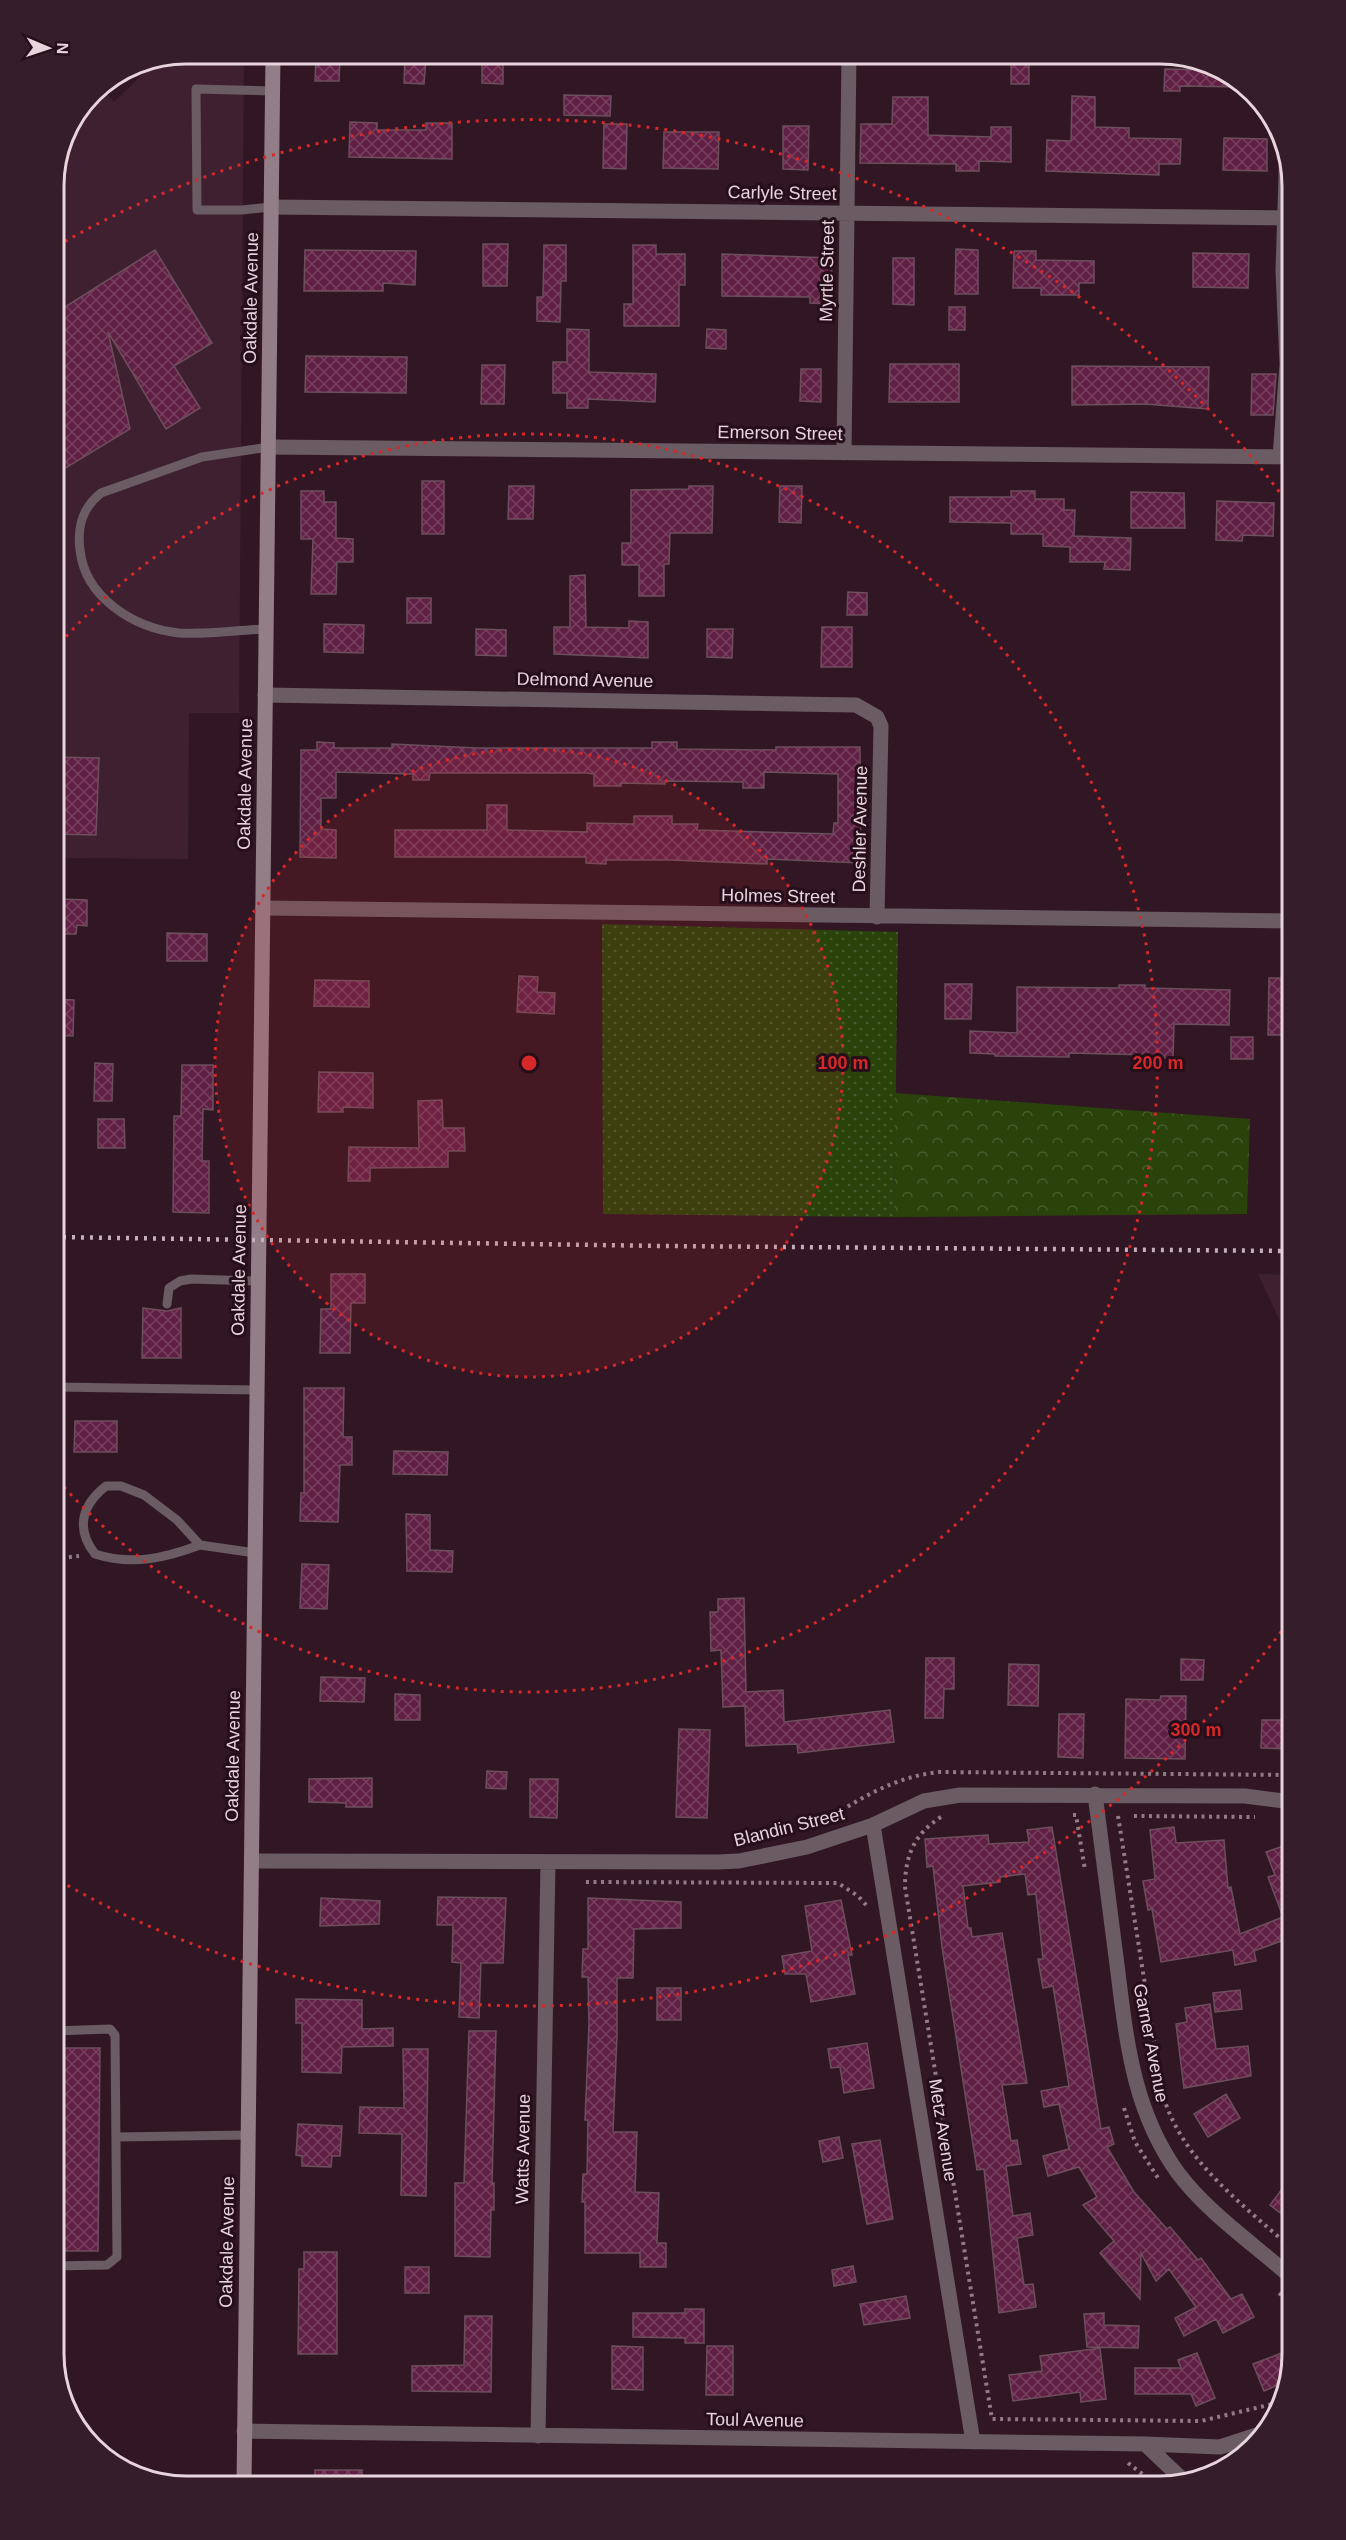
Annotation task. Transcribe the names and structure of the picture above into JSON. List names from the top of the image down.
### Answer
{
  "streets": {
    "street": [
      "Carlyle Street",
      "Myrtle Street",
      "Oakdale Avenue",
      "Emerson Street",
      "Delmond Avenue",
      "Deshler Avenue",
      "Holmes Street",
      "Blandin Street",
      "Garner Avenue",
      "Metz Avenue",
      "Watts Avenue",
      "Toul Avenue"
    ]
  },
  "crossings": [
    ["Carlyle Street", "Myrtle Street"],
    ["Carlyle Street", "Oakdale Avenue"],
    ["Myrtle Street", "Emerson Street"],
    ["Oakdale Avenue", "Emerson Street"],
    ["Oakdale Avenue", "Delmond Avenue"],
    ["Oakdale Avenue", "Holmes Street"],
    ["Oakdale Avenue", "Blandin Street"],
    ["Oakdale Avenue", "Toul Avenue"],
    ["Delmond Avenue", "Deshler Avenue"],
    ["Deshler Avenue", "Holmes Street"],
    ["Blandin Street", "Garner Avenue"],
    ["Blandin Street", "Metz Avenue"],
    ["Blandin Street", "Watts Avenue"],
    ["Metz Avenue", "Toul Avenue"],
    ["Watts Avenue", "Toul Avenue"]
  ],
  "north": "right",
  "rings": ["100 m", "200 m", "300 m"]
}
